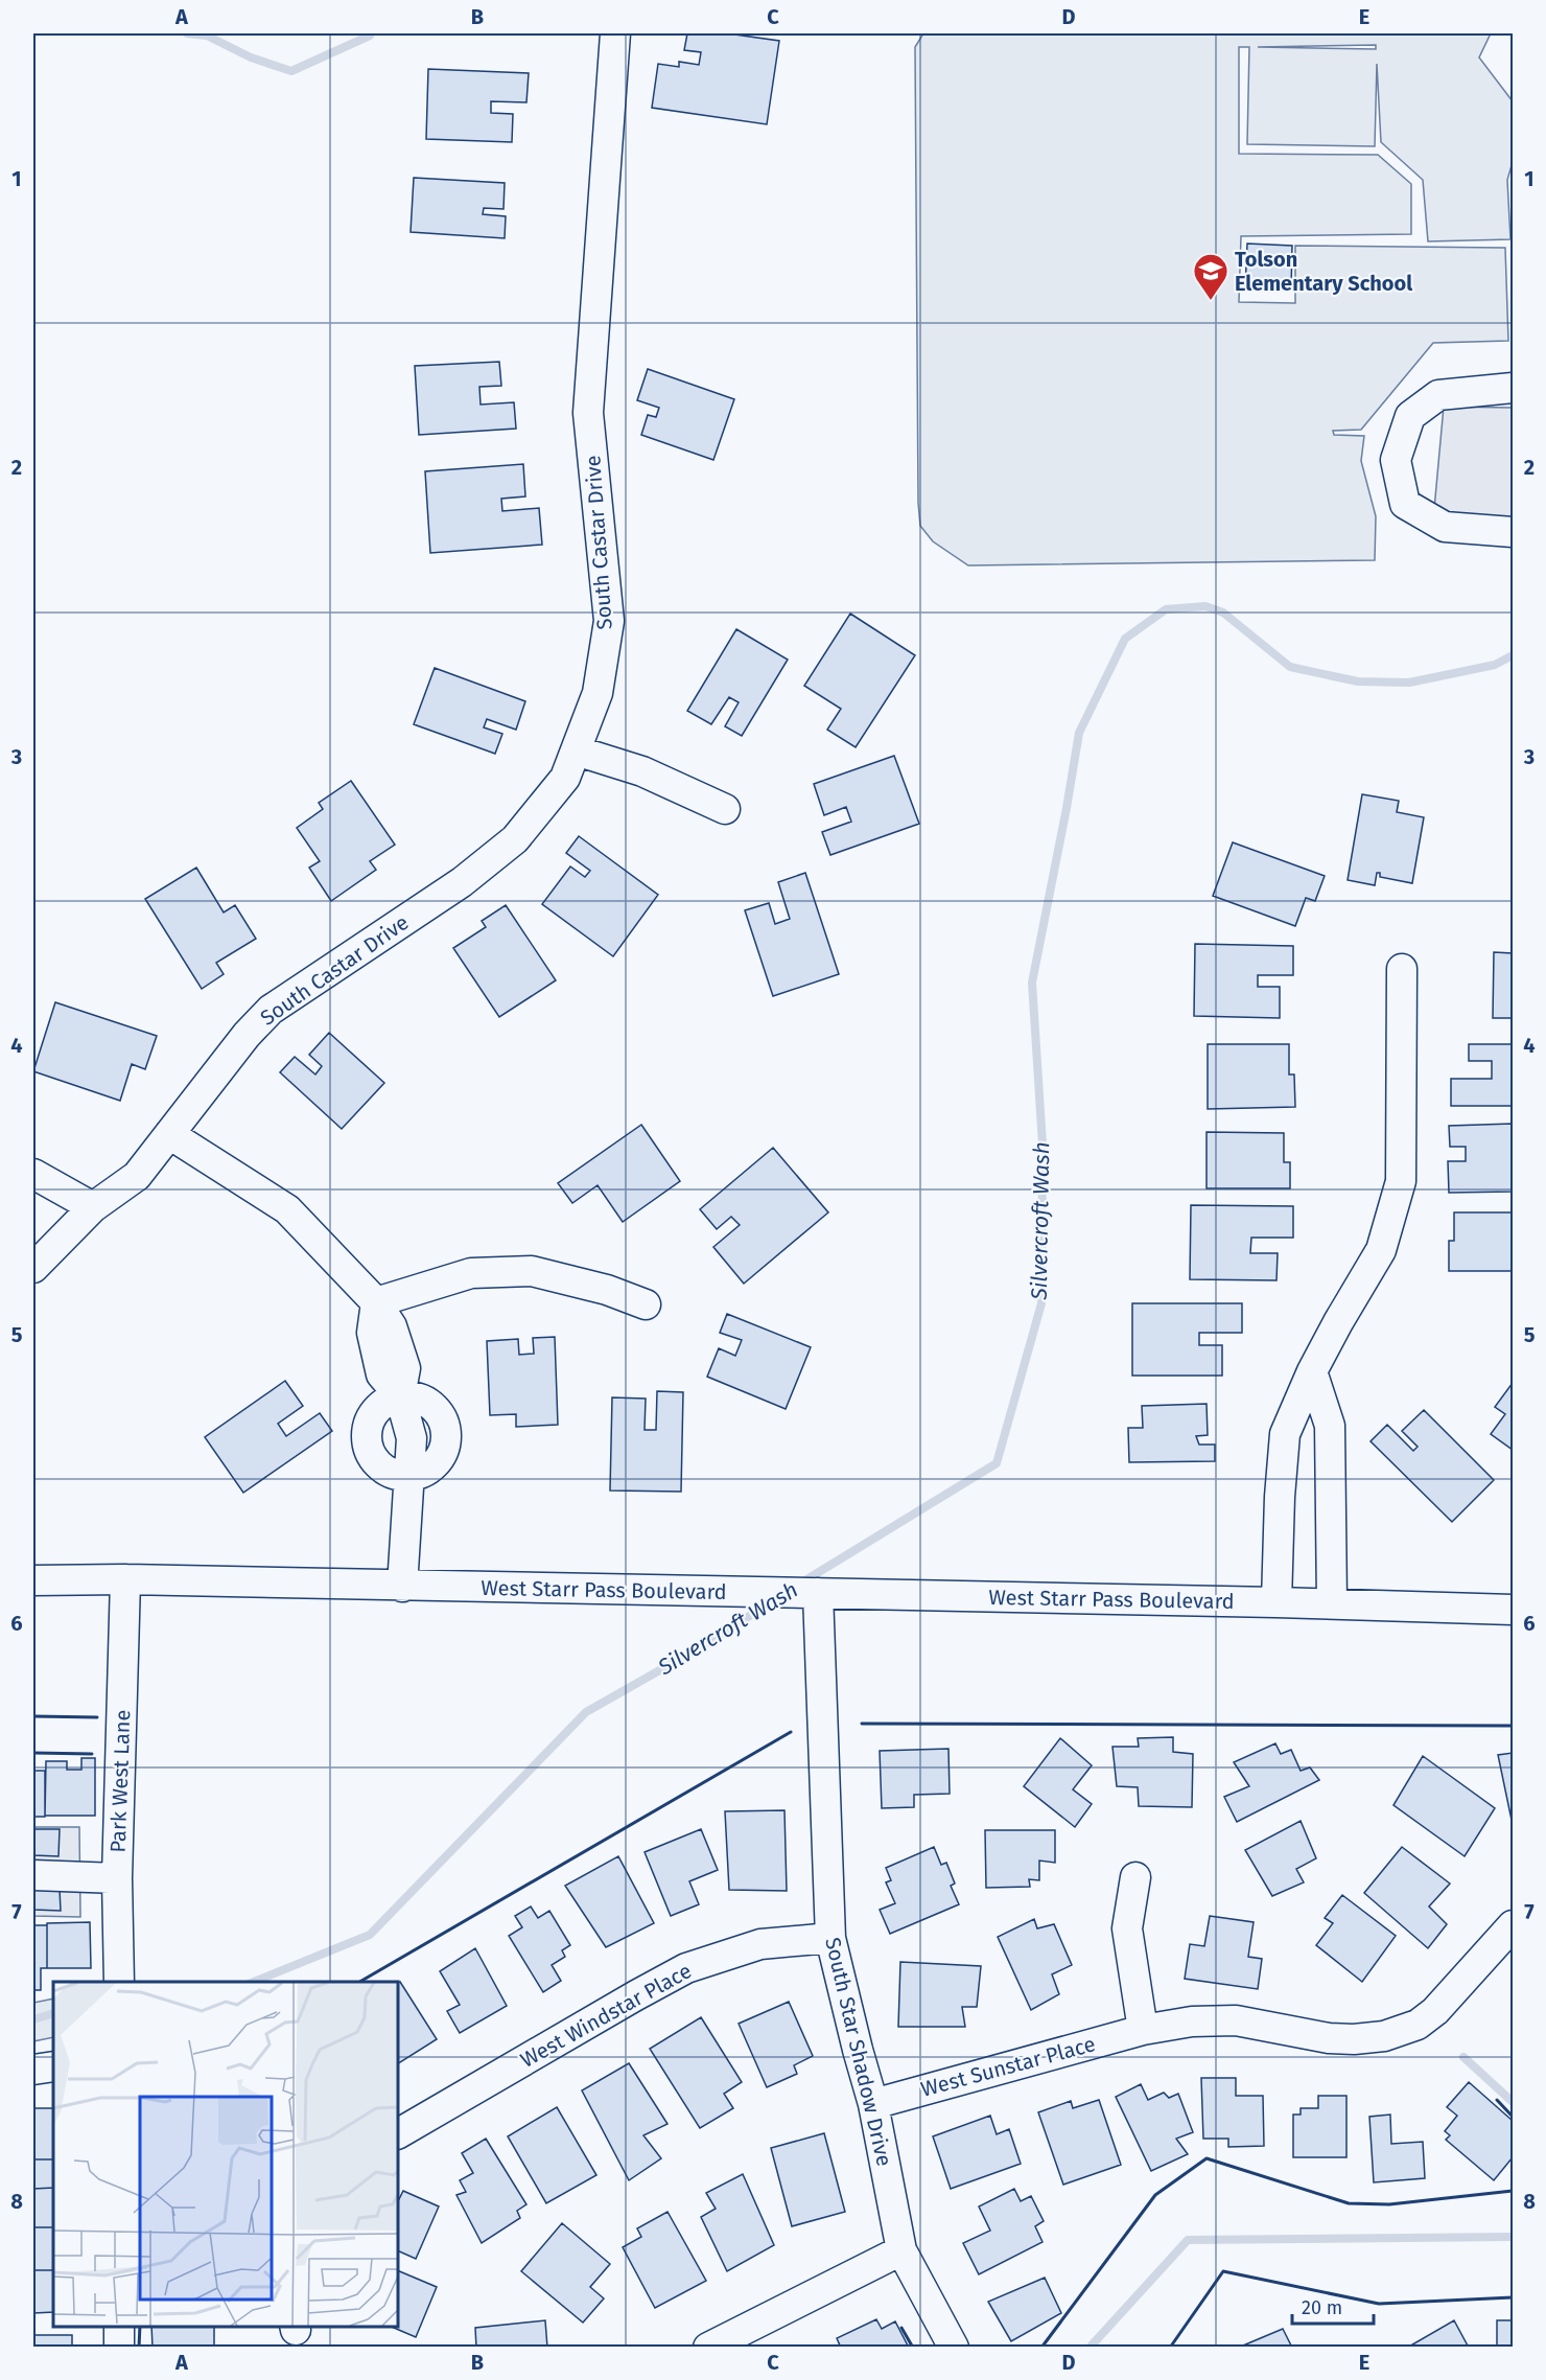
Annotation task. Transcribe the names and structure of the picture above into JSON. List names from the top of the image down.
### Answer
{
  "streets": {
    "street": [
      "South Castar Drive",
      "West Starr Pass Boulevard",
      "Park West Lane",
      "West Windstar Place",
      "South Star Shadow Drive",
      "West Sunstar Place"
    ]
  },
  "crossings": [
    ["West Starr Pass Boulevard", "Park West Lane"],
    ["West Starr Pass Boulevard", "South Star Shadow Drive"],
    ["West Windstar Place", "South Star Shadow Drive"],
    ["South Star Shadow Drive", "West Sunstar Place"]
  ],
  "water": ["Silvercroft Wash"],
  "places": {
    "school or university": ["Tolson Elementary School"]
  },
  "scale_bar": "20 m",
  "grid": {
    "columns": [
      "A",
      "B",
      "C",
      "D",
      "E"
    ],
    "rows": [
      "1",
      "2",
      "3",
      "4",
      "5",
      "6",
      "7",
      "8"
    ]
  }
}
